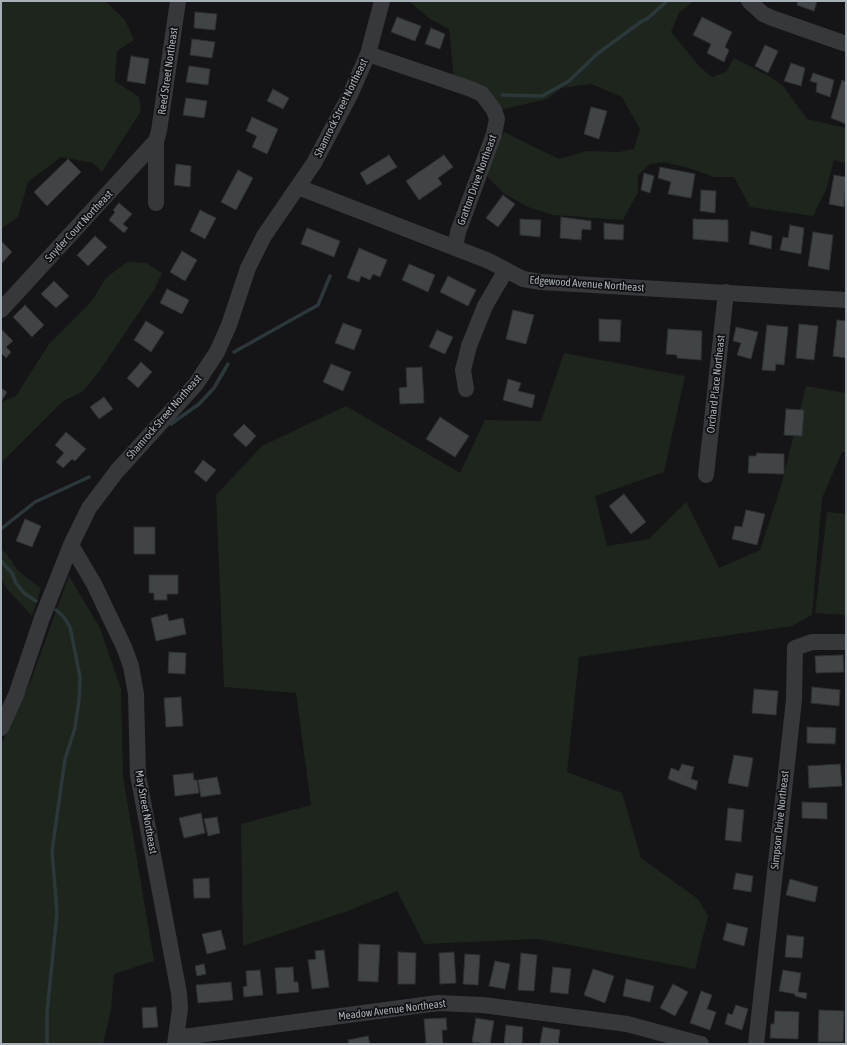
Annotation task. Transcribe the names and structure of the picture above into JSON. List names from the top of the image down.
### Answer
{
  "streets": {
    "street": [
      "Reed Street Northeast",
      "Shamrock Street Northeast",
      "Gratton Drive Northeast",
      "Snyder Court Northeast",
      "Edgewood Avenue Northeast",
      "Orchard Place Northeast",
      "May Street Northeast",
      "Simpson Drive Northeast",
      "Meadow Avenue Northeast"
    ]
  },
  "crossings": [
    ["Reed Street Northeast", "Snyder Court Northeast"],
    ["Shamrock Street Northeast", "Gratton Drive Northeast"],
    ["Shamrock Street Northeast", "Edgewood Avenue Northeast"],
    ["Shamrock Street Northeast", "May Street Northeast"],
    ["Gratton Drive Northeast", "Edgewood Avenue Northeast"],
    ["Edgewood Avenue Northeast", "Orchard Place Northeast"],
    ["May Street Northeast", "Meadow Avenue Northeast"]
  ]
}
